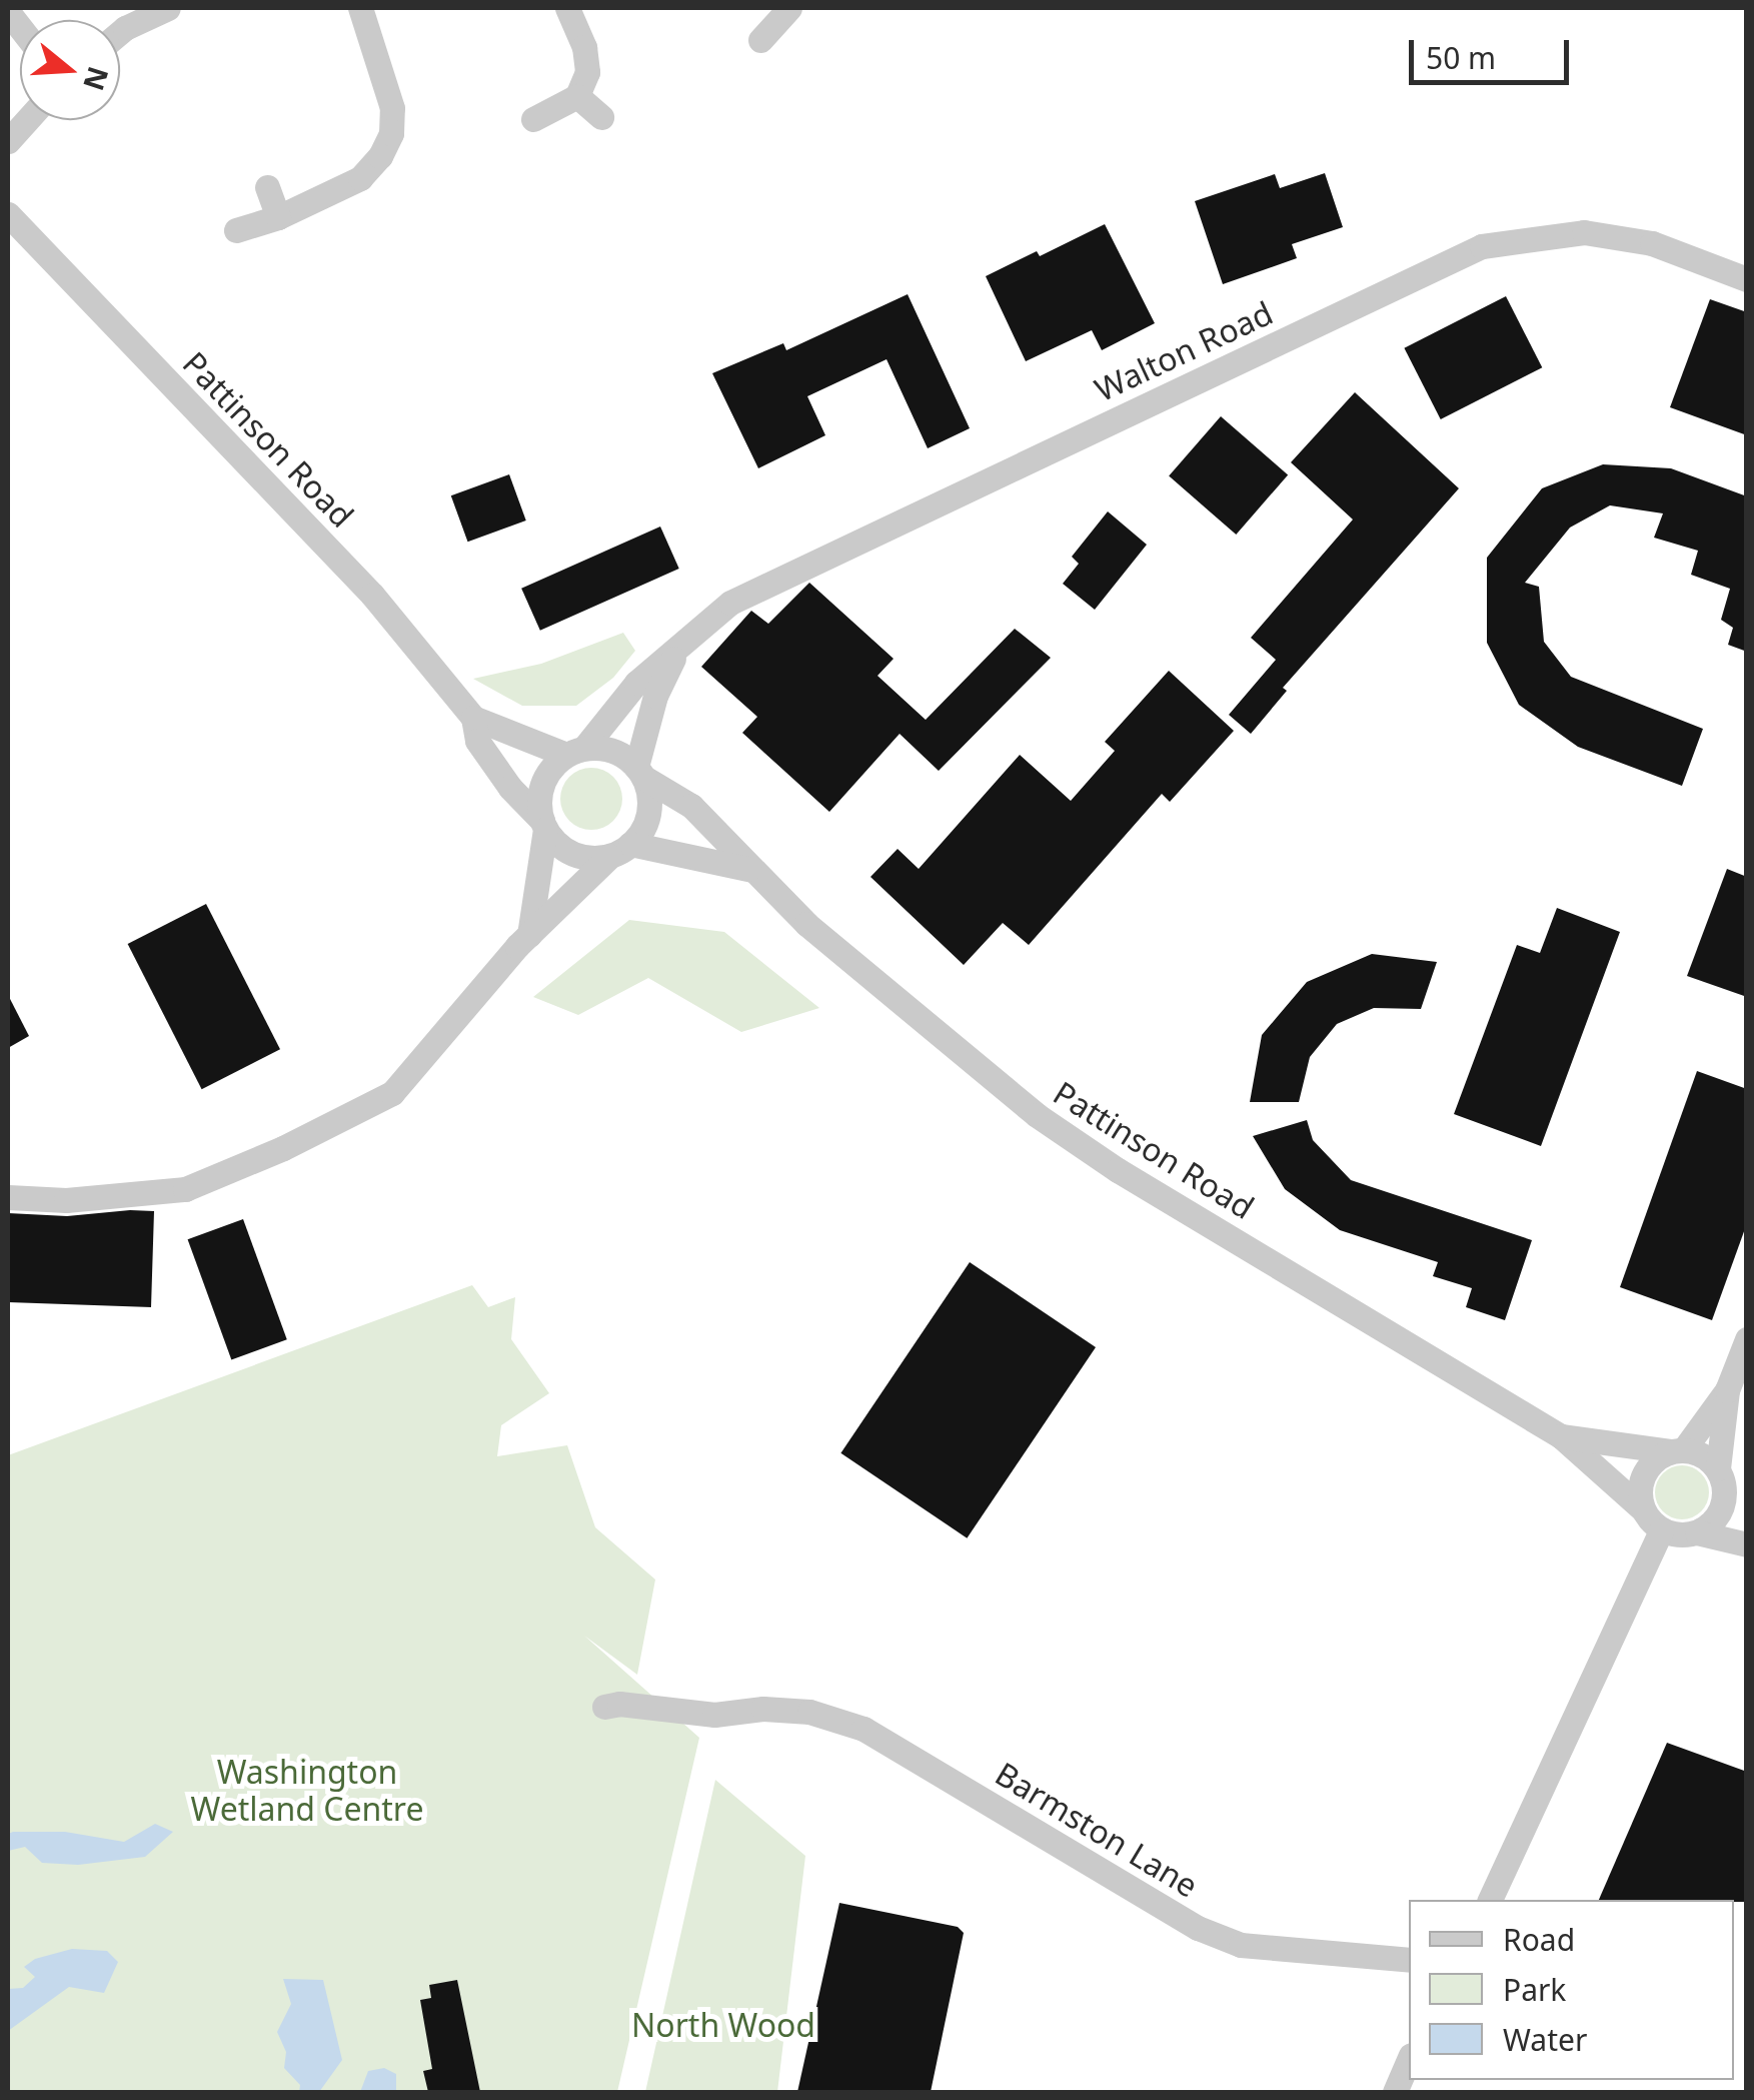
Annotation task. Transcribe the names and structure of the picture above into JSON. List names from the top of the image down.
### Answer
{
  "streets": {
    "street": ["Walton Road", "Pattinson Road", "Barmston Lane"]
  },
  "crossings": [
    ["Walton Road", "Pattinson Road"]
  ],
  "parks": ["Washington Wetland Centre", "North Wood"],
  "legend": ["Road", "Park", "Water"],
  "scale_bar": "50 m",
  "north": "right"
}
